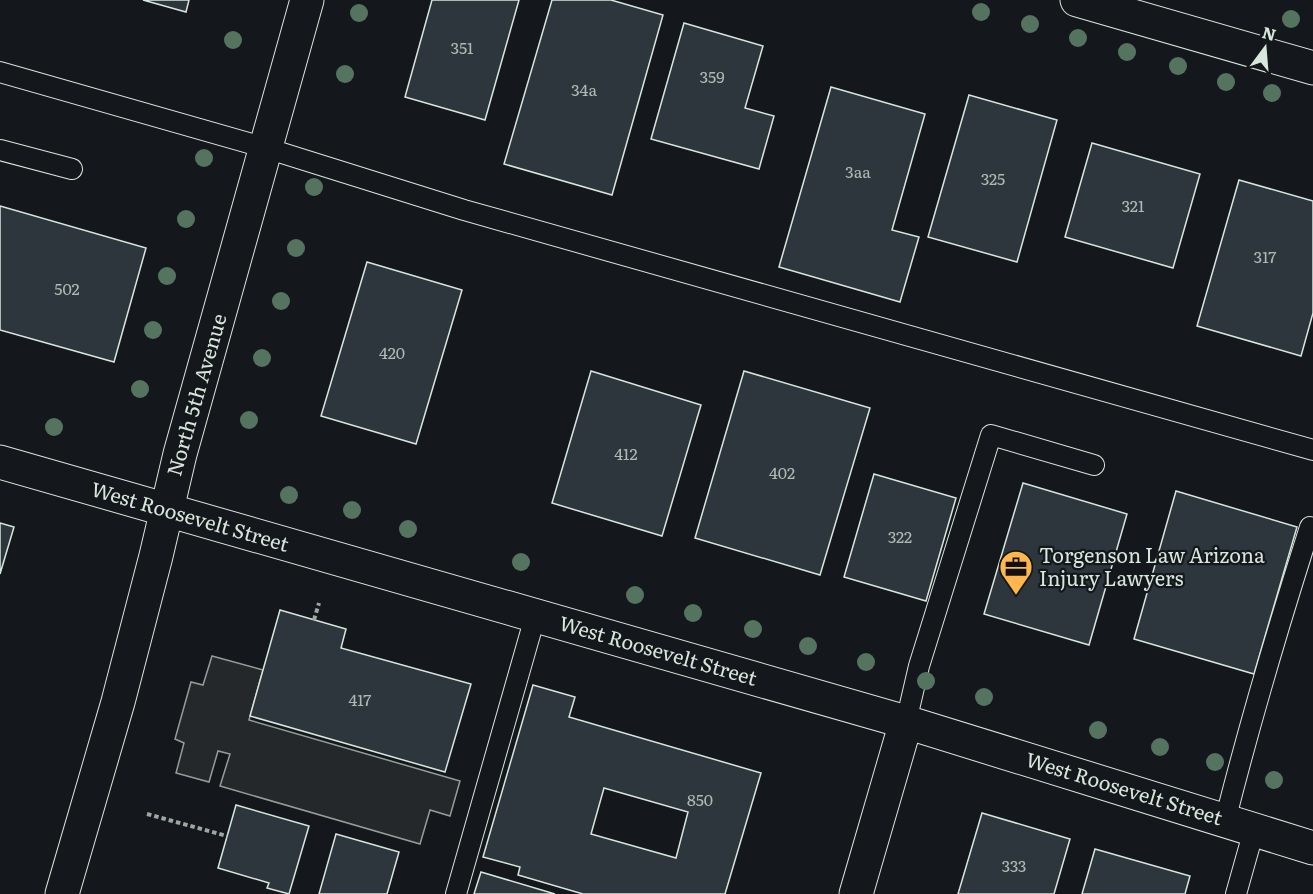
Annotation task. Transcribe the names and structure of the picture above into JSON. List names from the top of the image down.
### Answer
{
  "streets": {
    "street": ["North 5th Avenue", "West Roosevelt Street"]
  },
  "crossings": [
    ["North 5th Avenue", "West Roosevelt Street"]
  ],
  "places": {
    "office": ["Torgenson Law Arizona Injury Lawyers"]
  },
  "house_numbers": [
    "351",
    "359",
    "34a",
    "3aa",
    "325",
    "321",
    "317",
    "502",
    "420",
    "412",
    "402",
    "322",
    "417",
    "850",
    "333"
  ],
  "north": "top"
}
